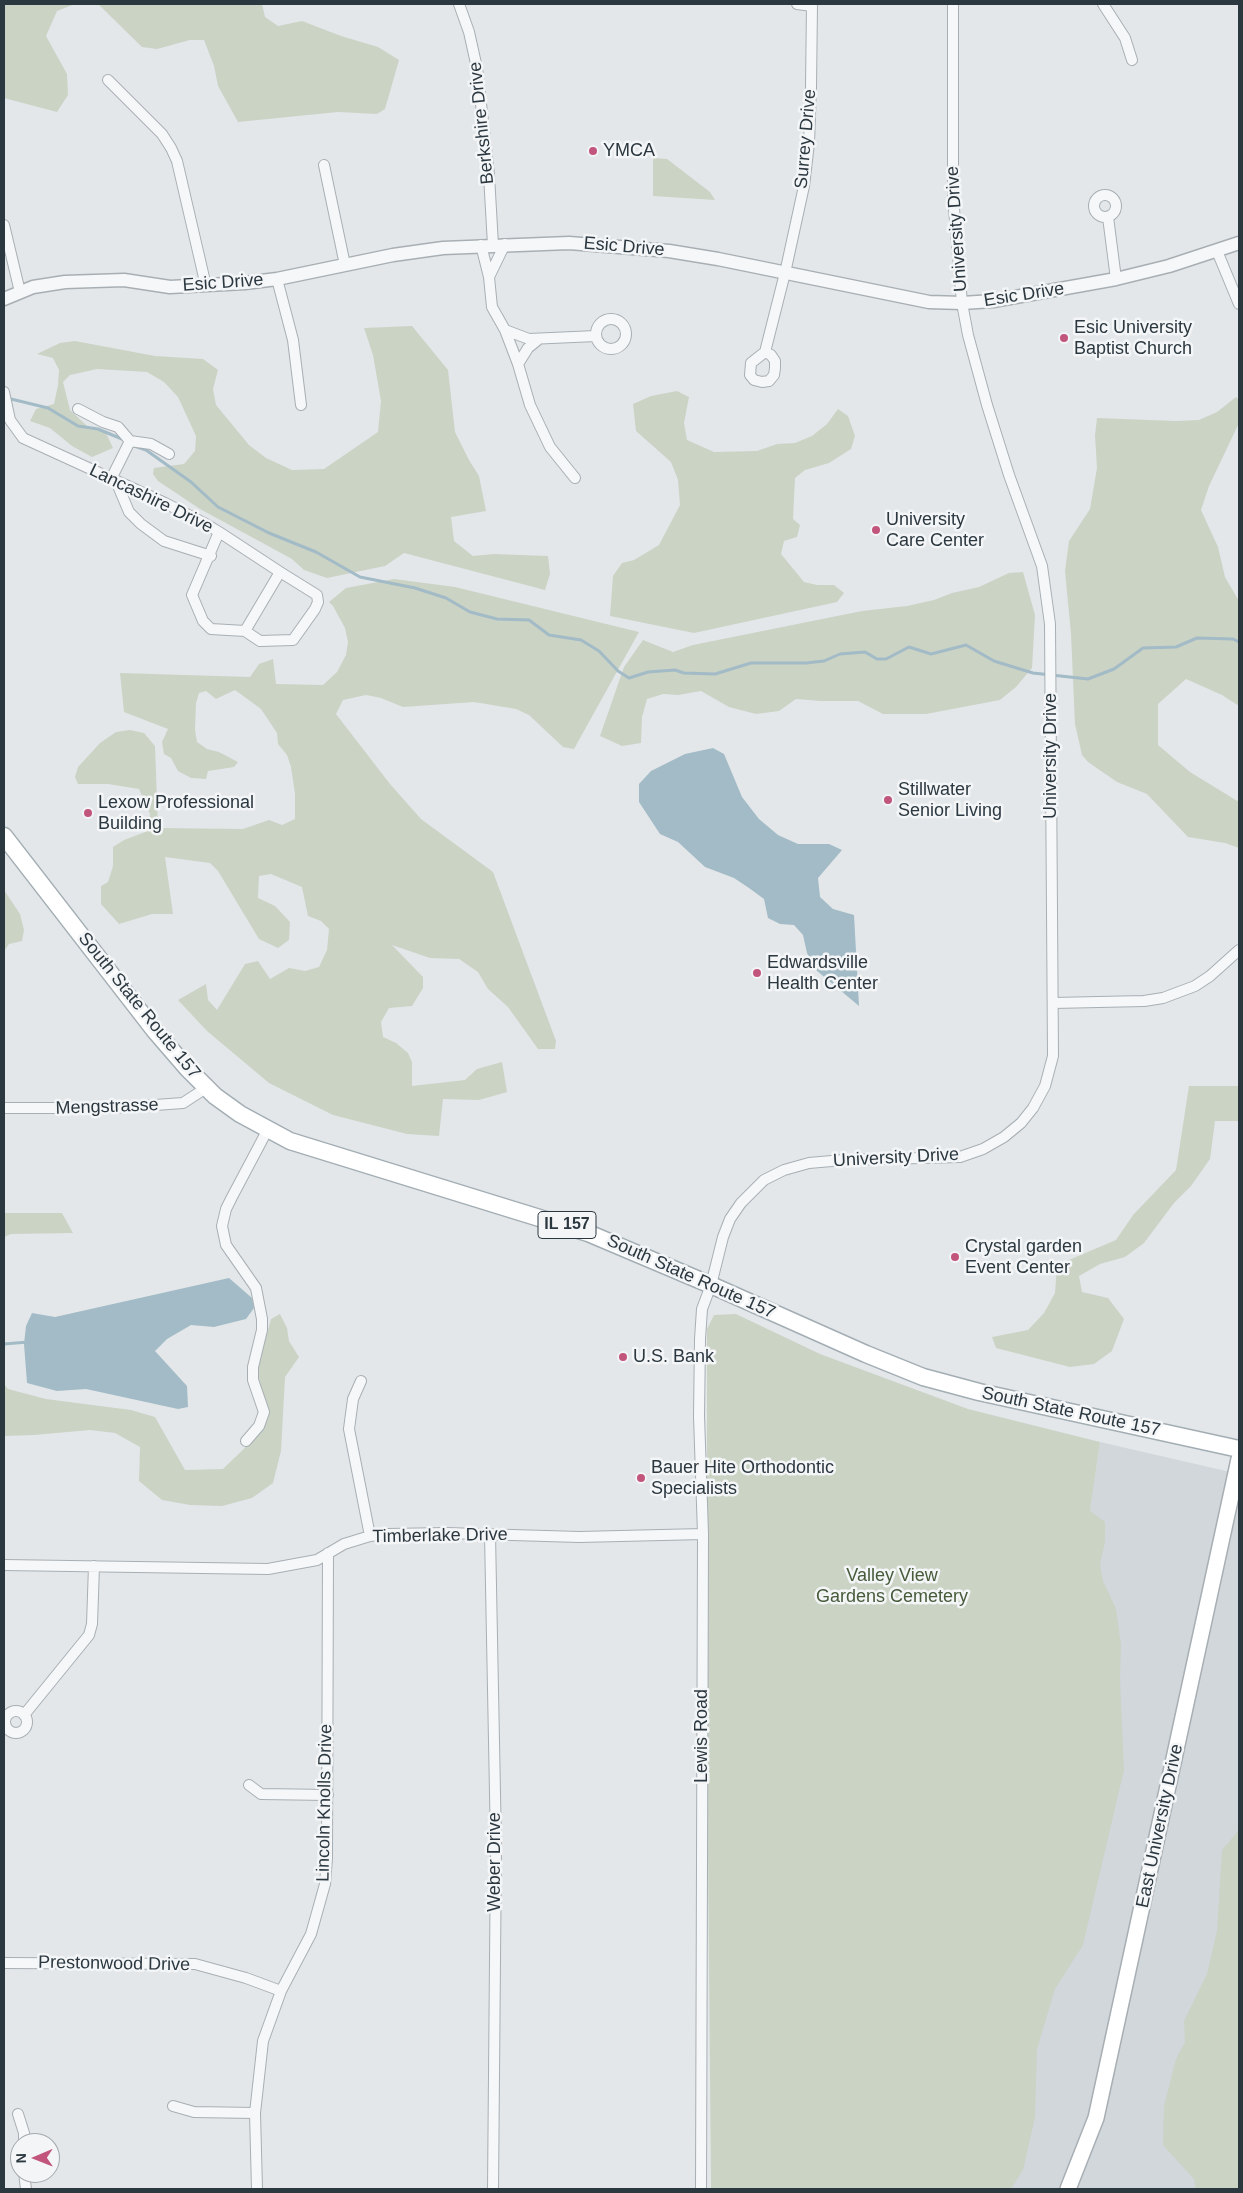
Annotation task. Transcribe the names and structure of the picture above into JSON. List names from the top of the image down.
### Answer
{
  "streets": {
    "main road": ["South State Route 157", "IL 157", "East University Drive"],
    "street": [
      "Berkshire Drive",
      "Surrey Drive",
      "University Drive",
      "Esic Drive",
      "Lancashire Drive",
      "Mengstrasse",
      "Timberlake Drive",
      "Lewis Road",
      "Lincoln Knolls Drive",
      "Weber Drive",
      "Prestonwood Drive"
    ]
  },
  "crossings": [
    ["Berkshire Drive", "Esic Drive"],
    ["Surrey Drive", "Esic Drive"],
    ["University Drive", "Esic Drive"],
    ["University Drive", "South State Route 157"],
    ["University Drive", "Lewis Road"],
    ["South State Route 157", "Mengstrasse"],
    ["South State Route 157", "Lewis Road"],
    ["Timberlake Drive", "Lewis Road"],
    ["Timberlake Drive", "Lincoln Knolls Drive"],
    ["Timberlake Drive", "Weber Drive"],
    ["Lincoln Knolls Drive", "Prestonwood Drive"]
  ],
  "parks": ["Valley View Gardens Cemetery"],
  "places": [
    "YMCA",
    "Esic University Baptist Church",
    "University Care Center",
    "Stillwater Senior Living",
    "Lexow Professional Building",
    "Edwardsville Health Center",
    "Crystal garden Event Center",
    "U.S. Bank",
    "Bauer Hite Orthodontic Specialists"
  ],
  "north": "left"
}
